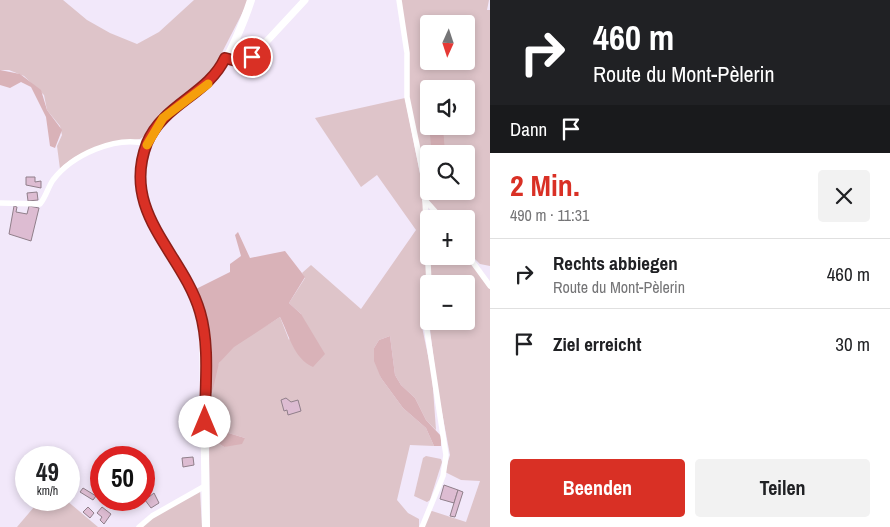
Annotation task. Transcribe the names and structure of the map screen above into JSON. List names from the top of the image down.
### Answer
{
  "north": "bottom",
  "page": {
    "turn": ["460 m", "Route du Mont-Pèlerin"],
    "map_buttons": ["+", "−"],
    "then": "Dann",
    "heading": ["2 Min.", "490 m · 11:31"],
    "list": [
      {
        "name": "Rechts abbiegen",
        "note": "Route du Mont-Pèlerin",
        "value": "460 m"
      },
      {
        "name": "Ziel erreicht",
        "value": "30 m"
      }
    ],
    "speed": "49 km/h",
    "limit": "50",
    "buttons": ["Beenden", "Teilen"]
  }
}
